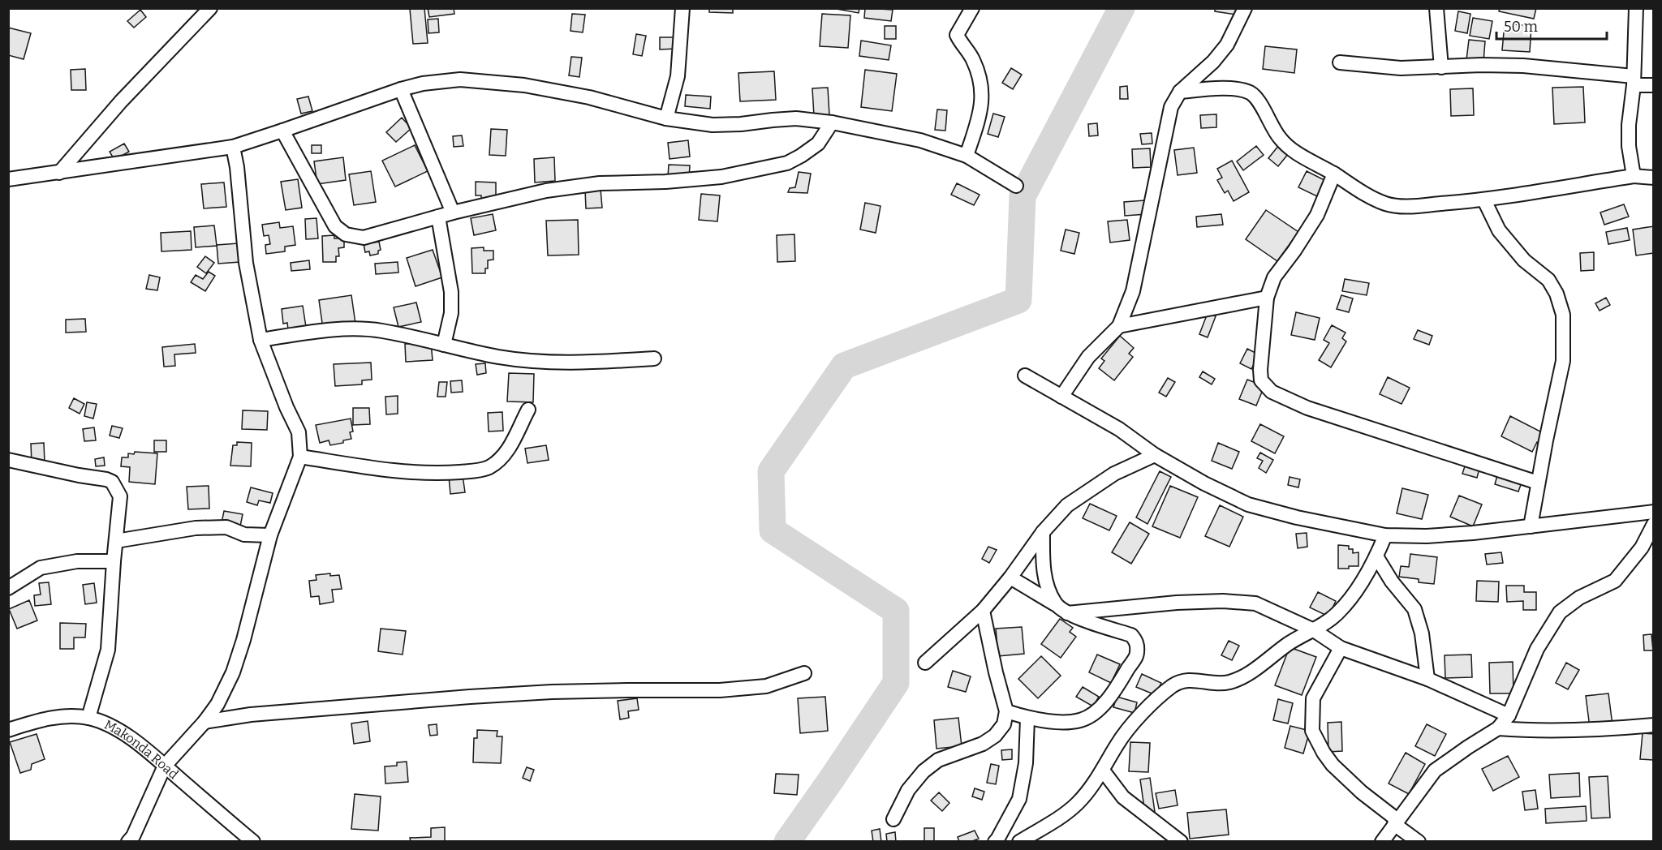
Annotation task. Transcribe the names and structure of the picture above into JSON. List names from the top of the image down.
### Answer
{
  "streets": {
    "street": ["Makonda Road"]
  },
  "scale_bar": "50 m"
}
